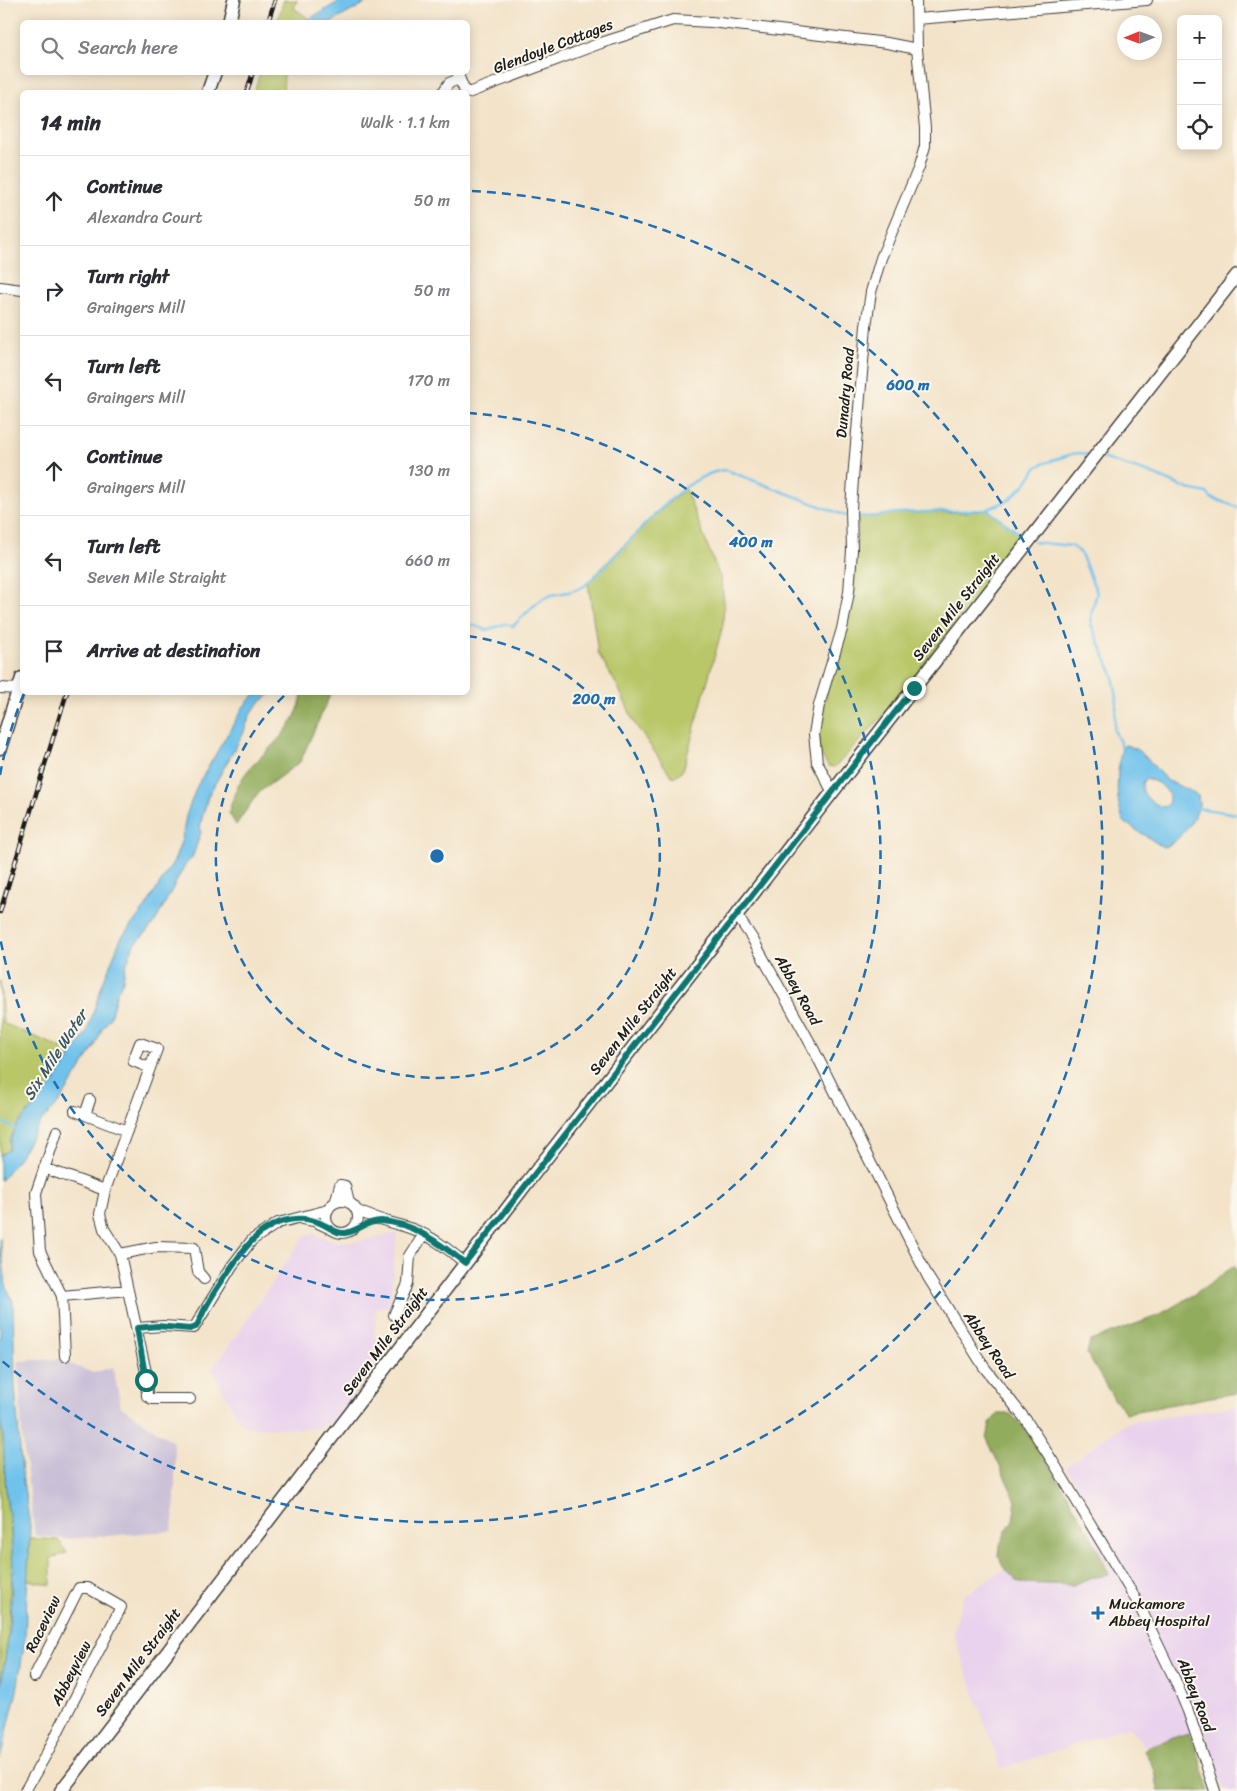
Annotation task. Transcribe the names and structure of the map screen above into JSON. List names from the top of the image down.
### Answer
{
  "streets": {
    "main road": ["Seven Mile Straight"],
    "street": [
      "Glendoyle Cottages",
      "Dunadry Road",
      "Abbey Road",
      "Raceview",
      "Abbeyview"
    ]
  },
  "crossings": [
    ["Glendoyle Cottages", "Dunadry Road"],
    ["Dunadry Road", "Seven Mile Straight"],
    ["Seven Mile Straight", "Abbey Road"],
    ["Raceview", "Abbeyview"]
  ],
  "water": ["Six Mile Water"],
  "places": {
    "health": ["Muckamore Abbey Hospital"]
  },
  "north": "left",
  "page": {
    "map_buttons": ["+", "−"],
    "search": "Search here",
    "heading": ["14 min", "Walk · 1.1 km"],
    "list": [
      ["Continue", "Alexandra Court", "50 m"],
      ["Turn right", "Graingers Mill", "50 m"],
      ["Turn left", "Graingers Mill", "170 m"],
      ["Continue", "Graingers Mill", "130 m"],
      ["Turn left", "Seven Mile Straight", "660 m"],
      "Arrive at destination"
    ]
  },
  "rings": ["600 m", "400 m", "200 m"]
}
